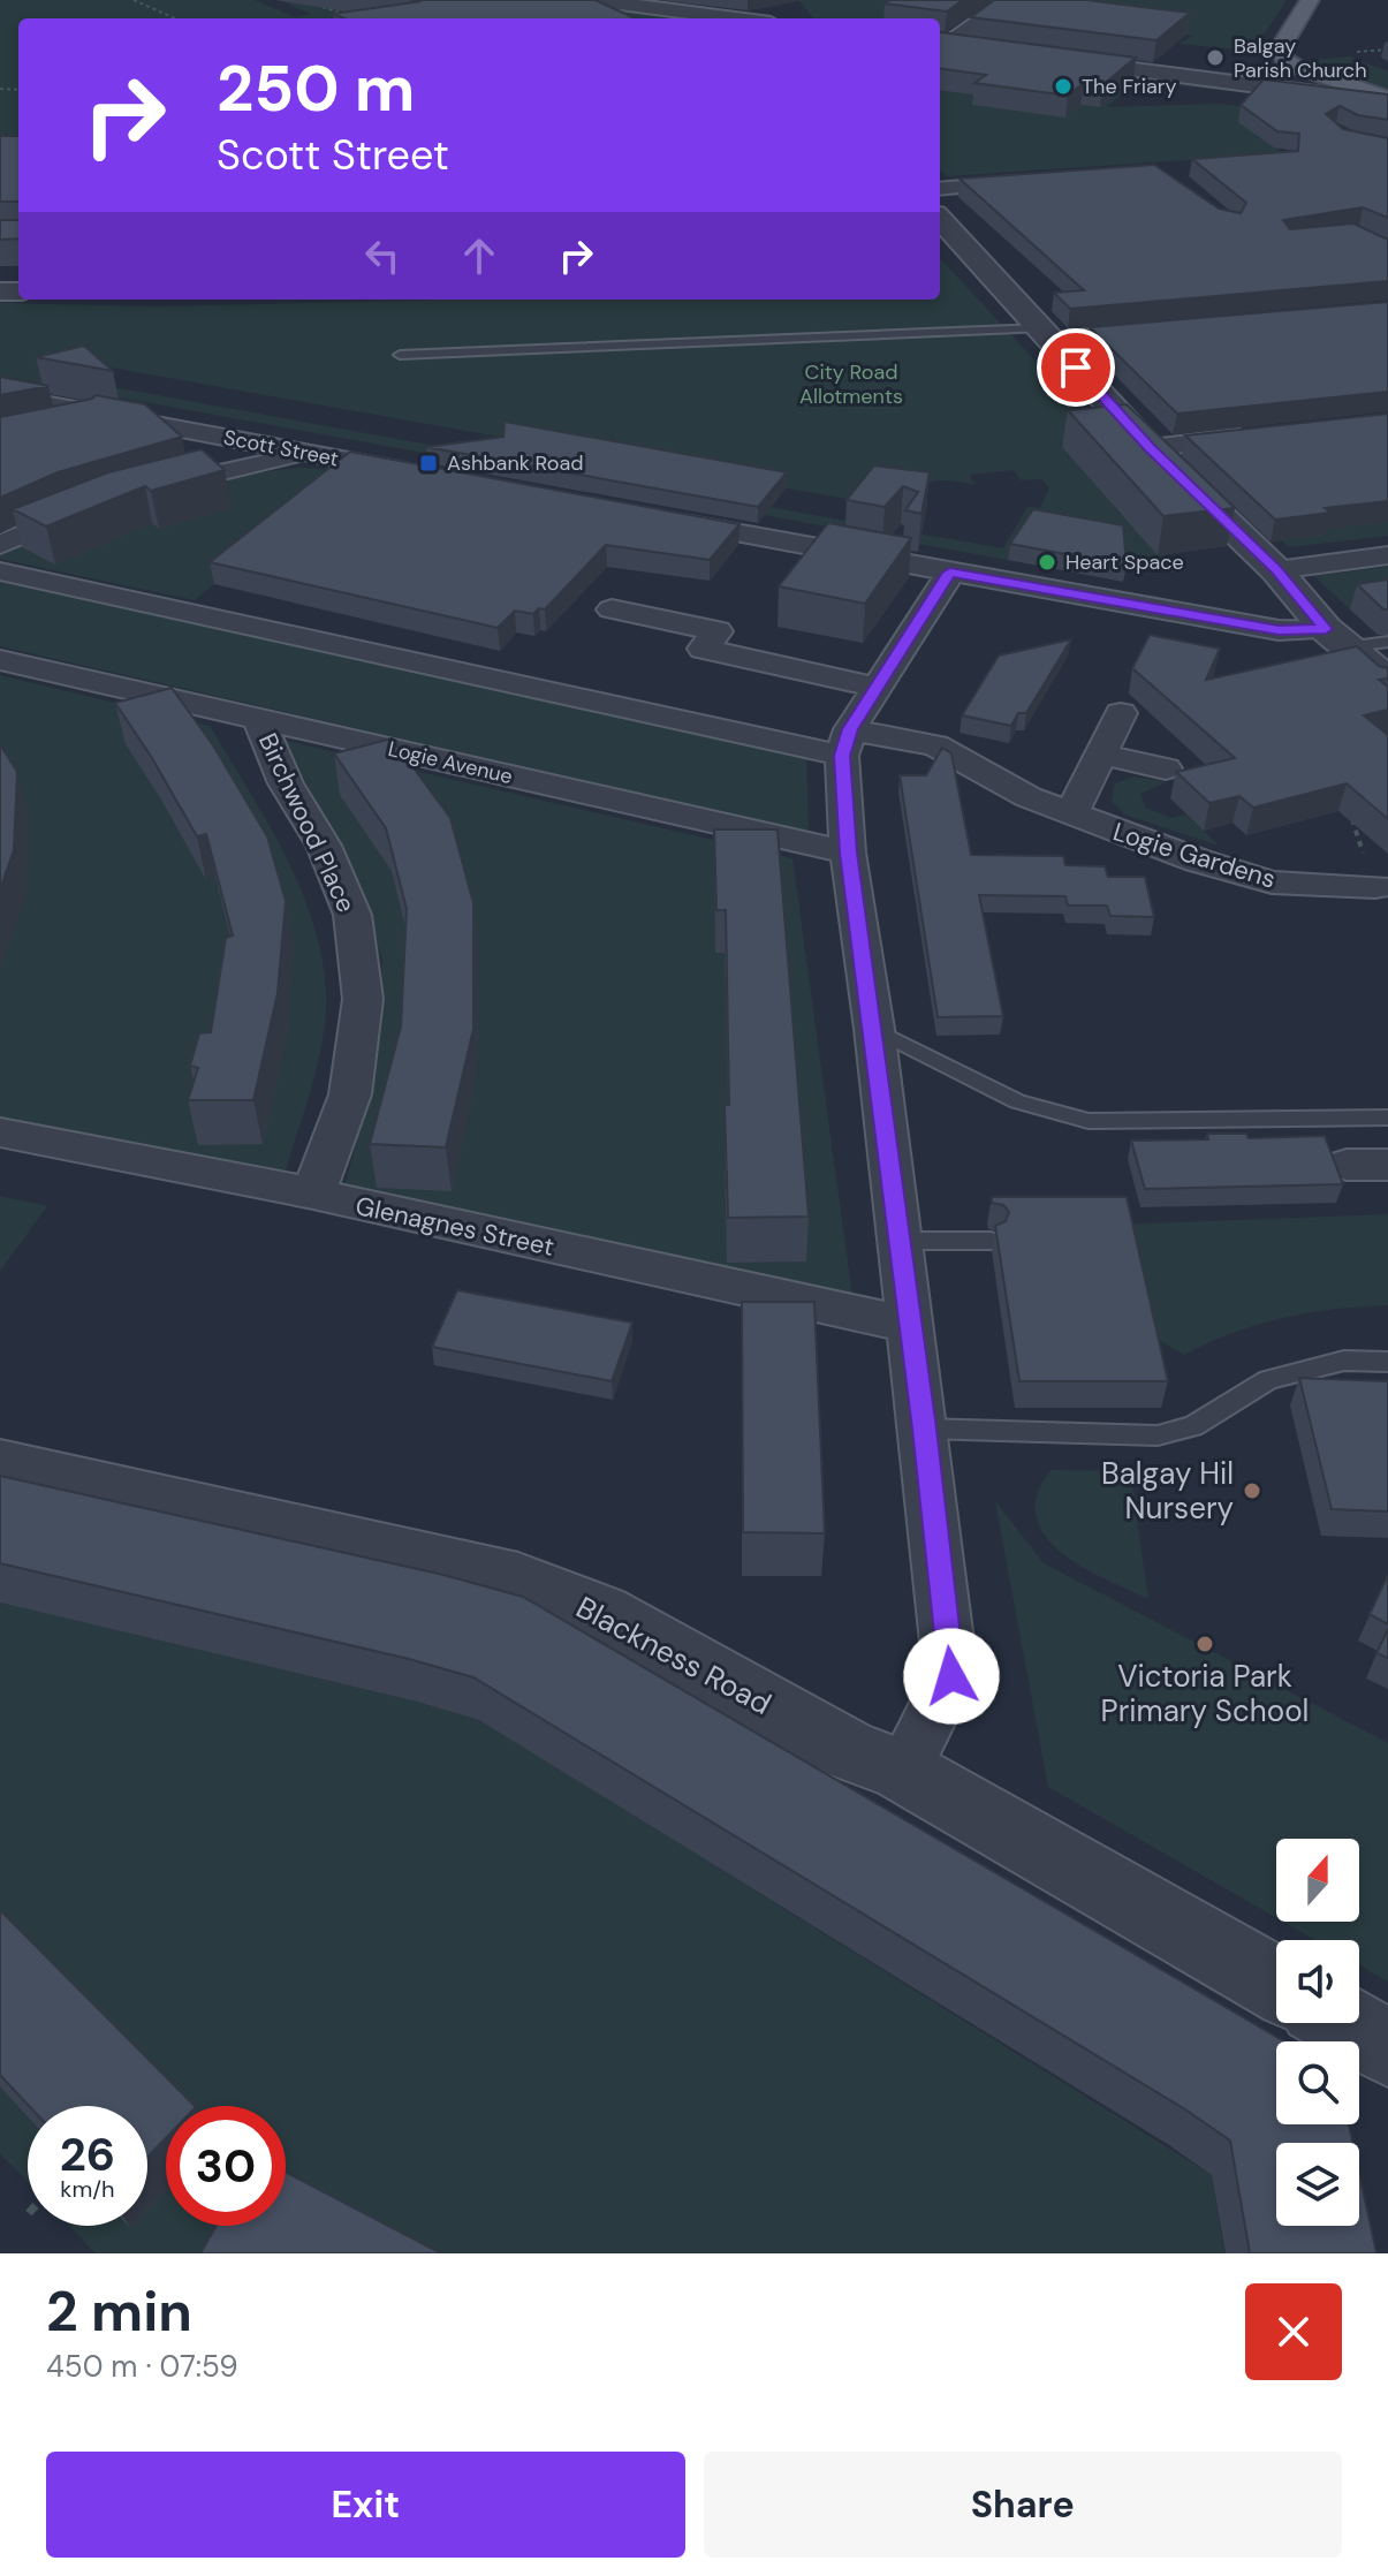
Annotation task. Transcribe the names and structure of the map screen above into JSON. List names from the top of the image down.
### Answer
{
  "streets": {
    "street": [
      "Scott Street",
      "Logie Avenue",
      "Birchwood Place",
      "Logie Gardens",
      "Glenagnes Street",
      "Blackness Road"
    ]
  },
  "crossings": [
    ["Logie Avenue", "Birchwood Place"],
    ["Birchwood Place", "Glenagnes Street"]
  ],
  "parks": ["City Road Allotments"],
  "places": {
    "other": [
      "Balgay Parish Church",
      "The Friary",
      "Heart Space",
      "Balgay Hil Nursery",
      "Victoria Park Primary School"
    ],
    "transit": ["Ashbank Road"]
  },
  "north": "top",
  "page": {
    "turn": ["250 m", "Scott Street"],
    "speed": "26 km/h",
    "limit": "30",
    "heading": ["2 min", "450 m · 07:59"],
    "buttons": ["Exit", "Share"]
  }
}
